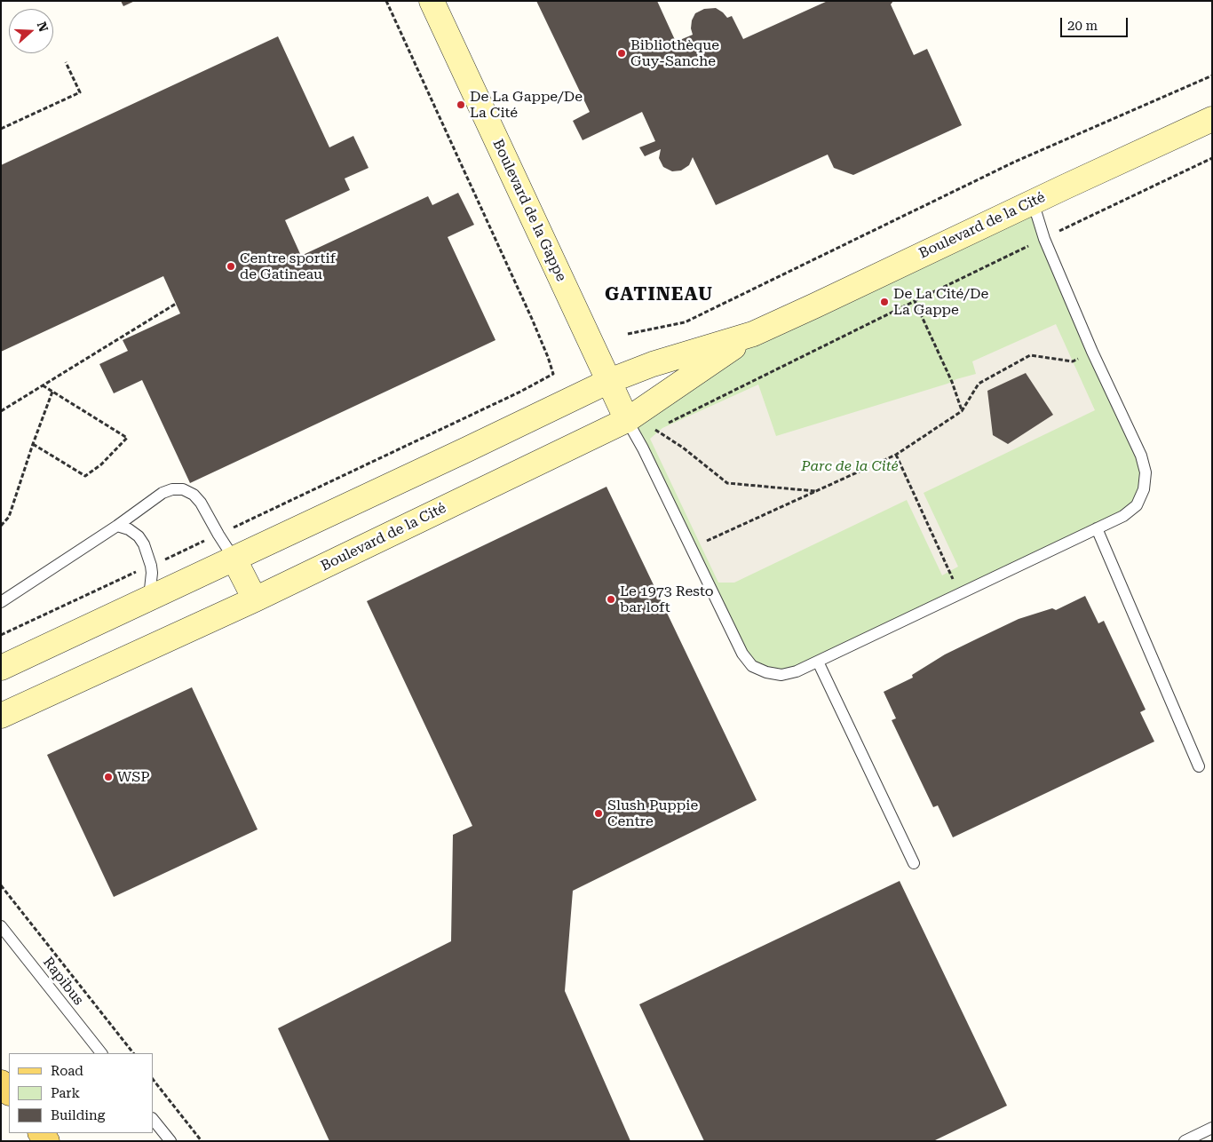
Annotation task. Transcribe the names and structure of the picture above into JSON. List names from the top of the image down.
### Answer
{
  "streets": {
    "street": ["Boulevard de la Gappe", "Boulevard de la Cité"],
    "lane": ["Rapibus"]
  },
  "crossings": [
    ["Boulevard de la Gappe", "Boulevard de la Cité"]
  ],
  "districts": ["GATINEAU"],
  "parks": ["Parc de la Cité"],
  "places": [
    "Bibliothèque Guy-Sanche",
    "De La Gappe/De La Cité",
    "Centre sportif de Gatineau",
    "De La Cité/De La Gappe",
    "Le 1973 Resto bar loft",
    "WSP",
    "Slush Puppie Centre"
  ],
  "legend": ["Road", "Park", "Building"],
  "scale_bar": "20 m",
  "north": "right"
}
